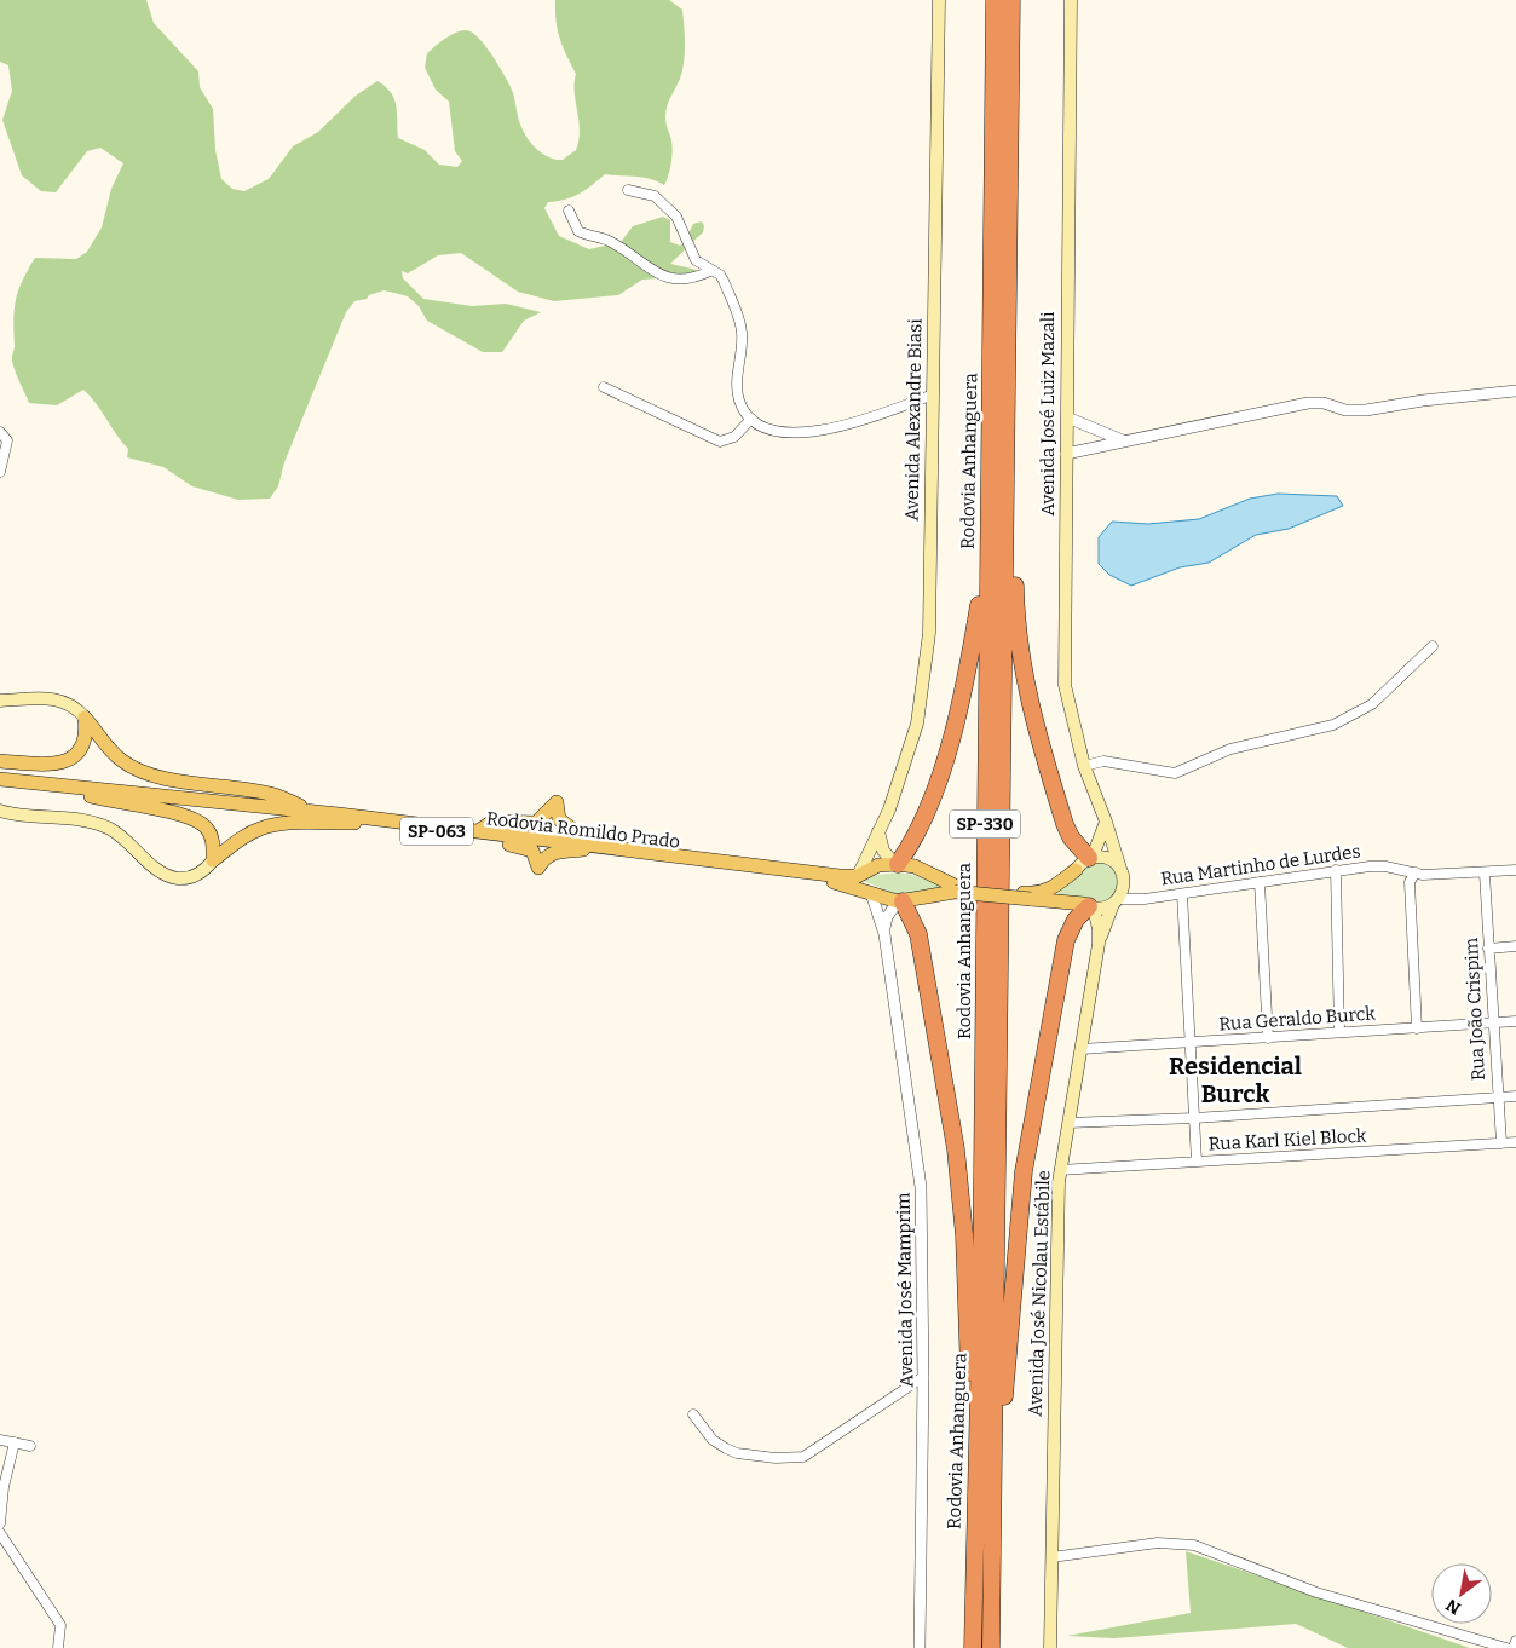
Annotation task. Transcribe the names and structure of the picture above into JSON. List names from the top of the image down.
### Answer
{
  "streets": {
    "highway": ["Rodovia Anhanguera", "SP-330"],
    "main road": [
      "Avenida José Luiz Mazali",
      "Avenida Alexandre Biasi",
      "Rodovia Romildo Prado",
      "SP-063",
      "Avenida José Nicolau Estábile"
    ],
    "street": [
      "Rua Martinho de Lurdes",
      "Rua João Crispim",
      "Rua Geraldo Burck",
      "Rua Karl Kiel Block",
      "Avenida José Mamprim"
    ]
  },
  "crossings": [
    ["Avenida José Luiz Mazali", "Avenida José Nicolau Estábile"],
    ["Avenida Alexandre Biasi", "Rodovia Romildo Prado"],
    ["Avenida Alexandre Biasi", "SP-063"],
    ["Rodovia Romildo Prado", "SP-063"],
    ["Rodovia Romildo Prado", "Avenida José Mamprim"],
    ["SP-063", "Avenida José Mamprim"],
    ["SP-063", "Avenida José Nicolau Estábile"],
    ["Rua Martinho de Lurdes", "Rua João Crispim"],
    ["Rua Martinho de Lurdes", "Avenida José Nicolau Estábile"],
    ["Rua João Crispim", "Rua Geraldo Burck"],
    ["Rua João Crispim", "Rua Karl Kiel Block"],
    ["Rua Geraldo Burck", "Avenida José Nicolau Estábile"],
    ["Rua Karl Kiel Block", "Avenida José Nicolau Estábile"]
  ],
  "districts": ["Residencial Burck"],
  "north": "bottom left"
}
